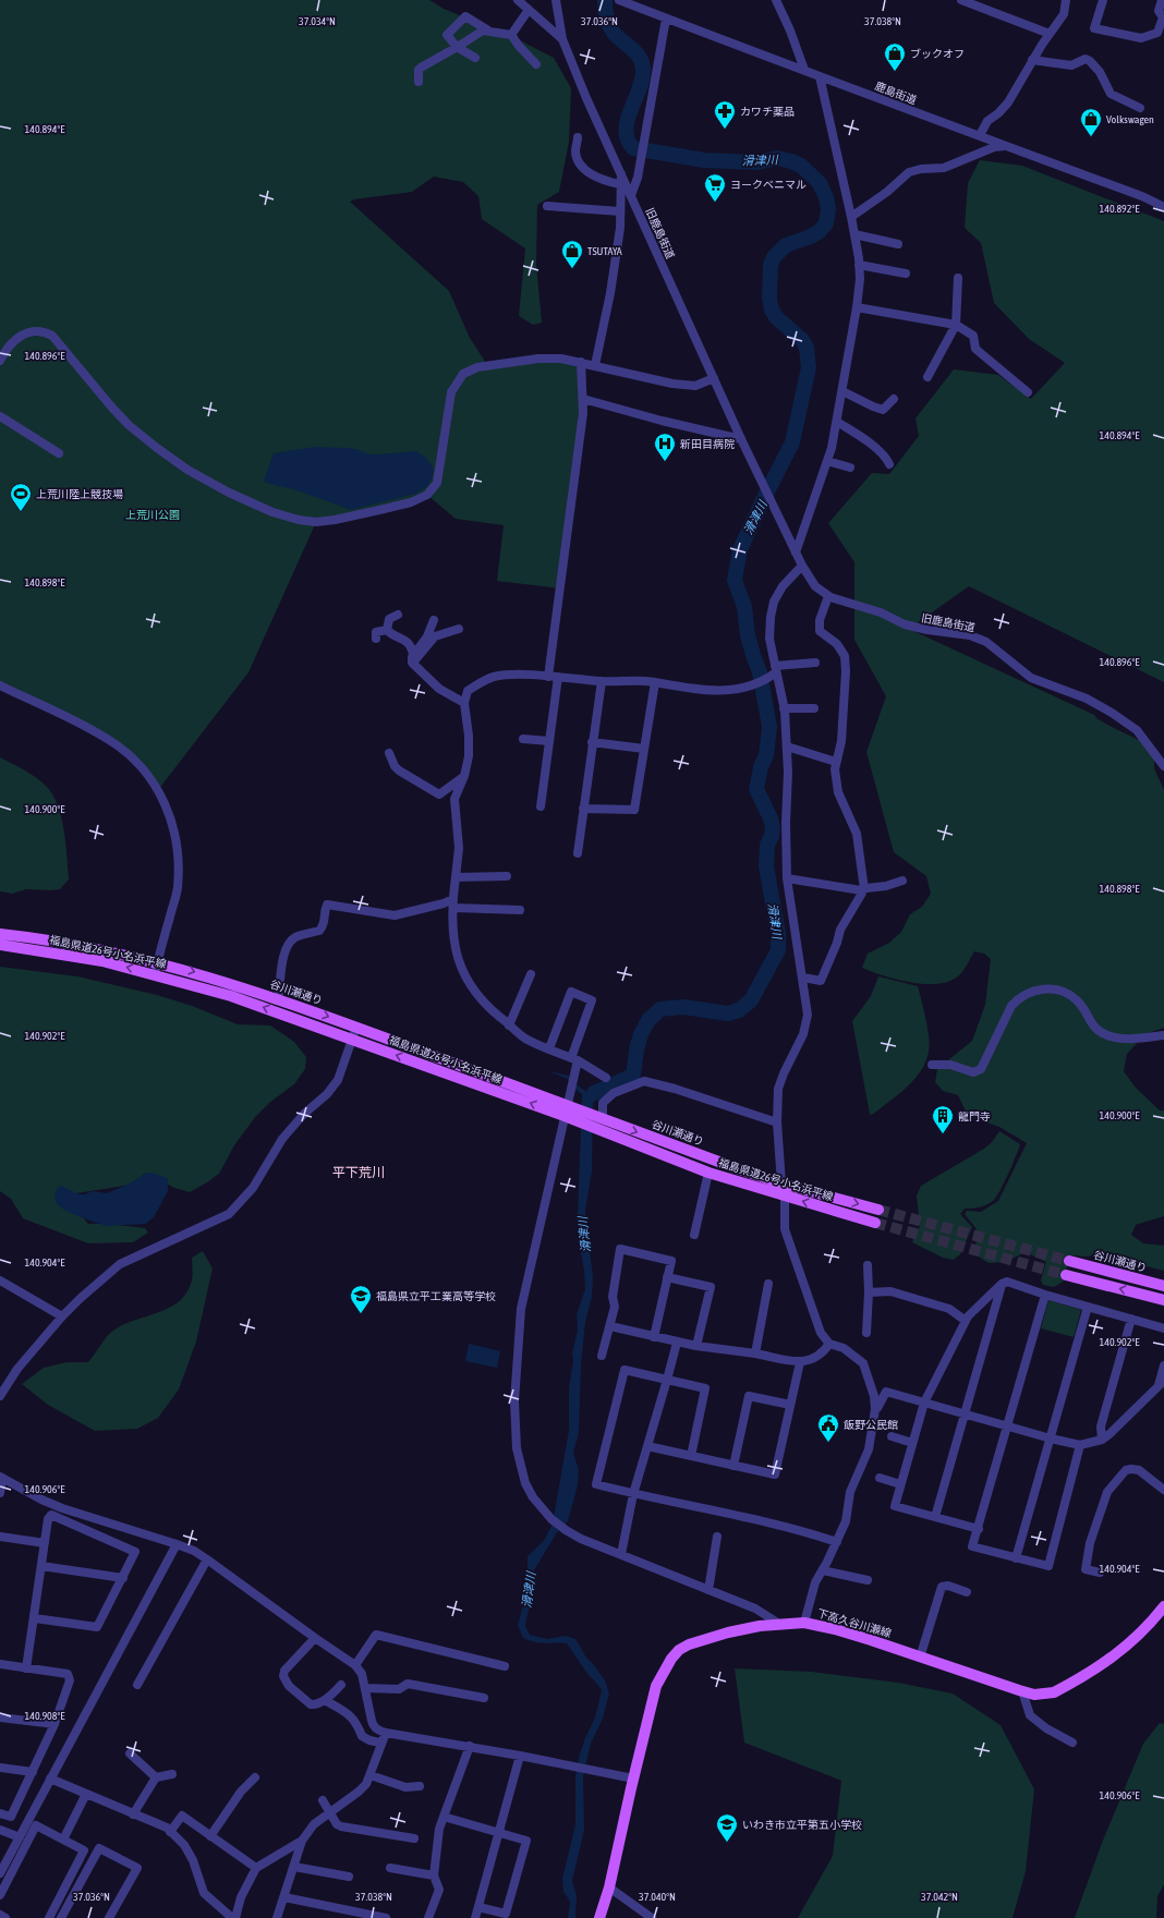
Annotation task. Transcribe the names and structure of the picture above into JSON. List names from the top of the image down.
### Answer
{
  "streets": {
    "main road": ["福島県道26号小名浜平線", "谷川瀬通り", "下高久谷川瀬線"],
    "street": ["鹿島街道", "旧鹿島街道"]
  },
  "crossings": [
    ["福島県道26号小名浜平線", "谷川瀬通り"]
  ],
  "one_way": ["福島県道26号小名浜平線", "谷川瀬通り"],
  "districts": ["平下荒川"],
  "water": ["滑津川"],
  "parks": ["上荒川公園"],
  "places": {
    "shop": ["ブックオフ", "Volkswagen", "TSUTAYA"],
    "pharmacy": ["カワチ薬品"],
    "supermarket": ["ヨークベニマル"],
    "hospital": ["新田目病院"],
    "sports": ["上荒川陸上競技場"],
    "building": ["龍門寺"],
    "school or university": ["福島県立平工業高等学校", "いわき市立平第五小学校"],
    "public building": ["飯野公民館"]
  },
  "coordinates": [
    "37.034°N",
    "37.036°N",
    "37.038°N",
    "140.894°E",
    "140.892°E",
    "140.896°E",
    "140.898°E",
    "140.900°E",
    "140.902°E",
    "140.904°E",
    "140.906°E",
    "140.908°E",
    "37.040°N",
    "37.042°N"
  ]
}
